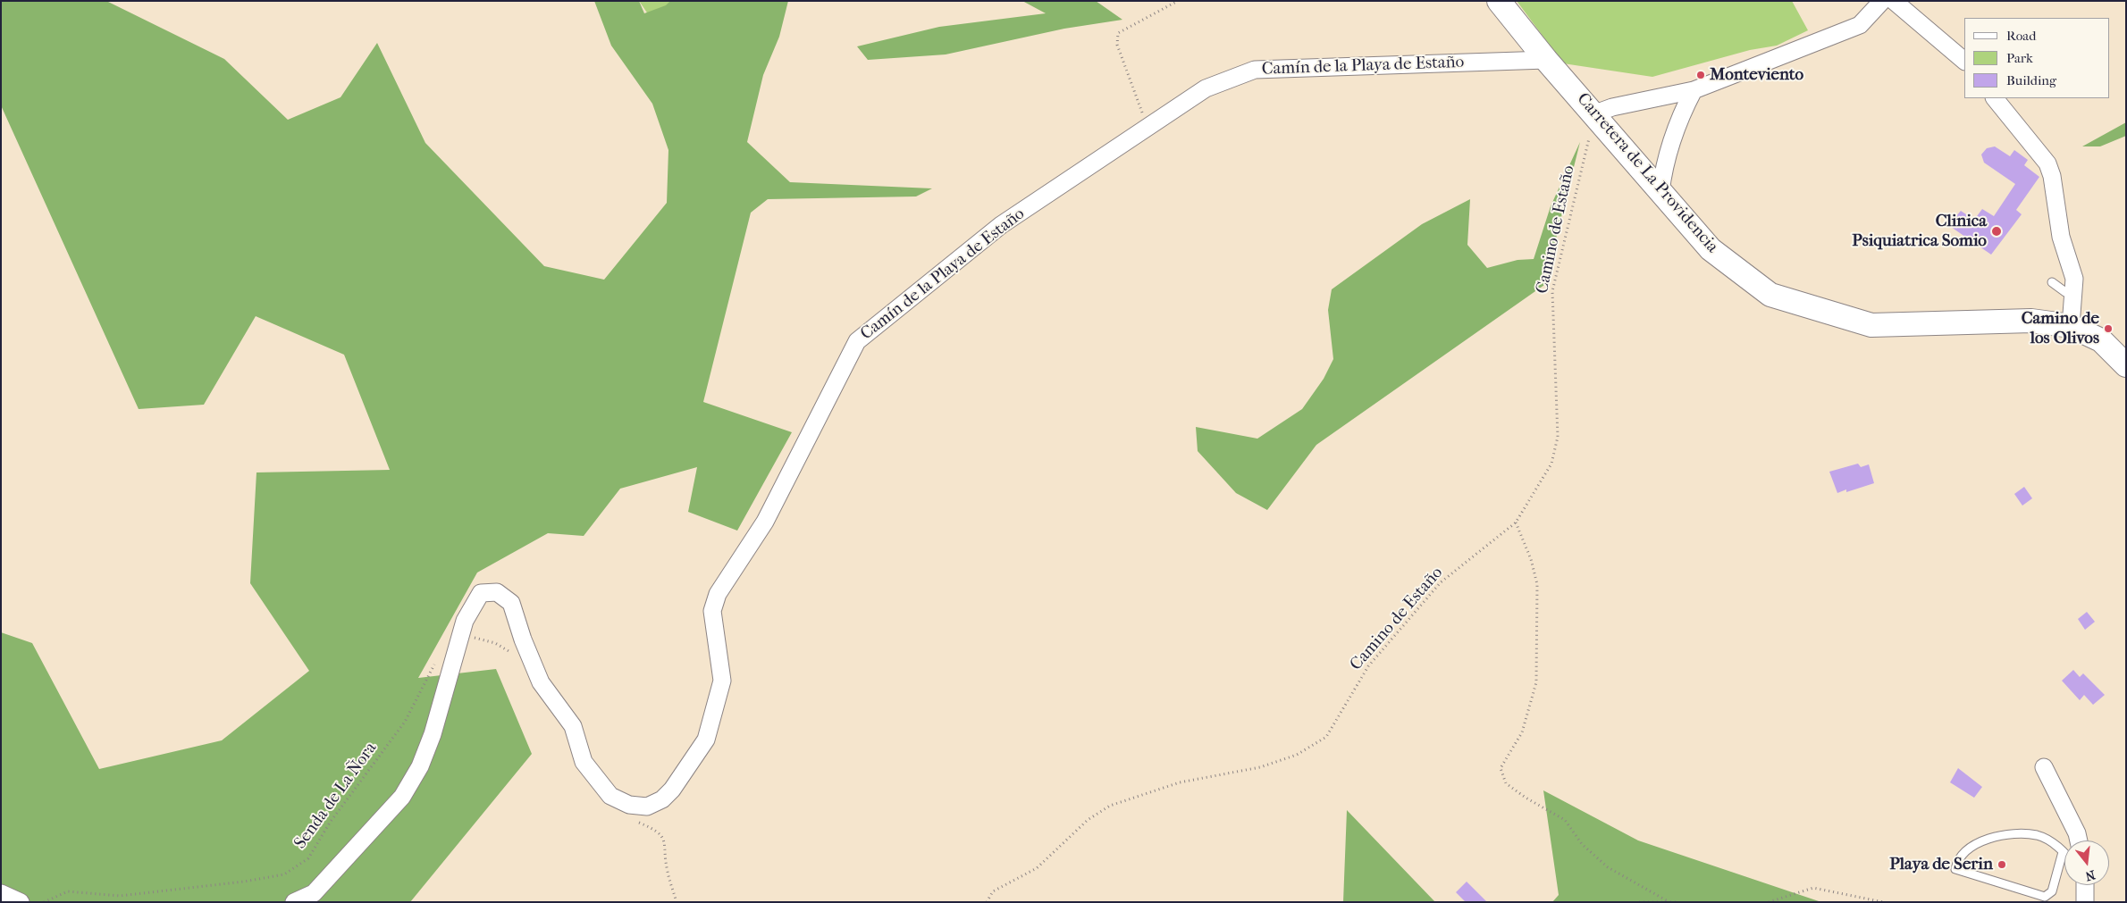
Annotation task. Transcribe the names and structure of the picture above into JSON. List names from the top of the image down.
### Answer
{
  "streets": {
    "street": ["Camín de la Playa de Estaño", "Carretera de La Providencia"],
    "path": ["Camino de Estaño", "Senda de La Ñora"]
  },
  "crossings": [
    ["Camín de la Playa de Estaño", "Carretera de La Providencia"],
    ["Carretera de La Providencia", "Camino de Estaño"]
  ],
  "places": [
    "Monteviento",
    "Clinica Psiquiatrica Somio",
    "Camino de los Olivos",
    "Playa de Serin"
  ],
  "legend": ["Road", "Park", "Building"],
  "north": "bottom"
}
